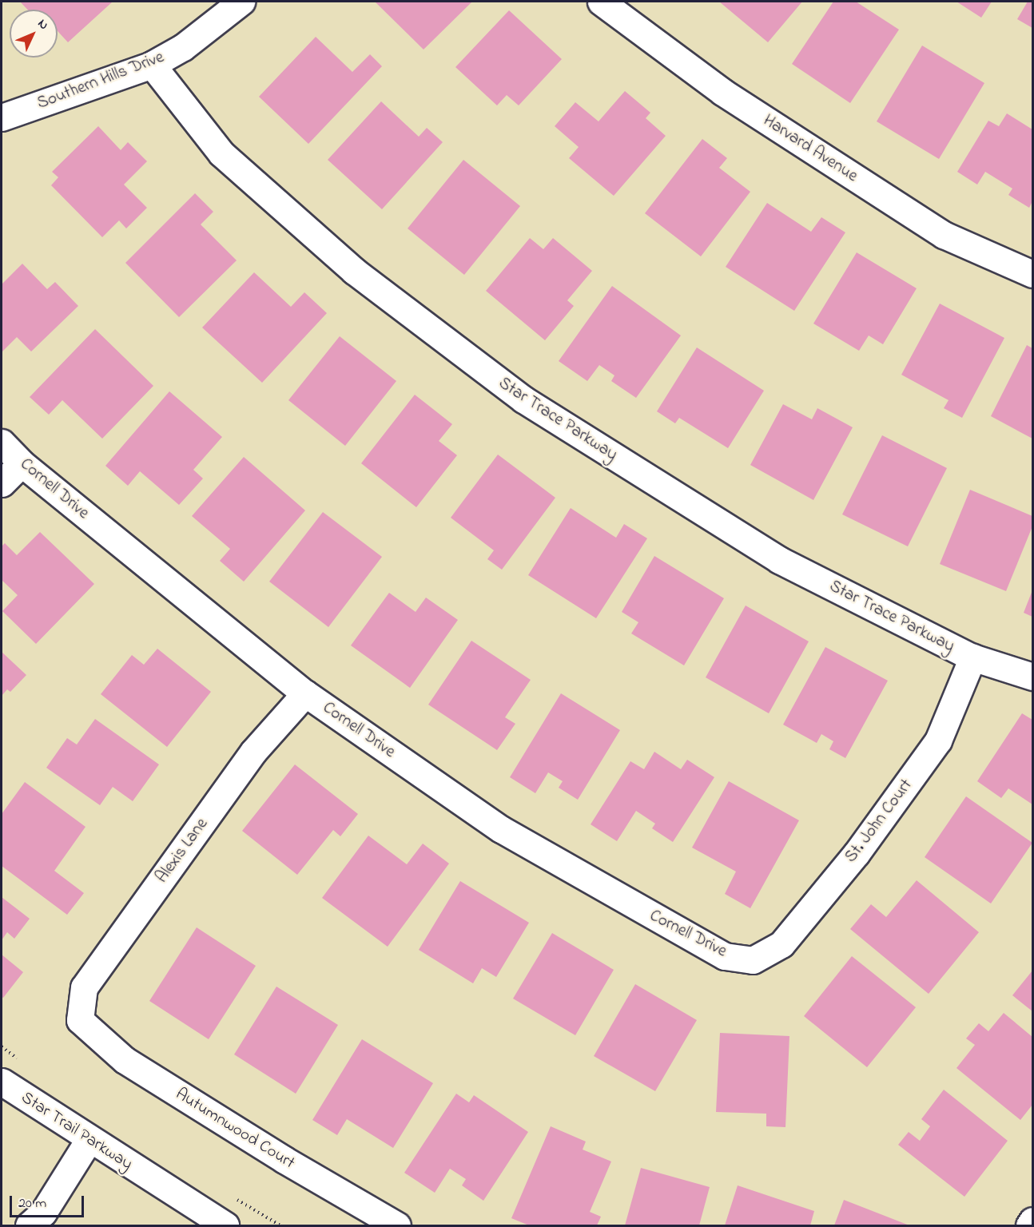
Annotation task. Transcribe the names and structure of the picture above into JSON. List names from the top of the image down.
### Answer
{
  "streets": {
    "street": [
      "Southern Hills Drive",
      "Harvard Avenue",
      "Star Trace Parkway",
      "Cornell Drive",
      "St. John Court",
      "Alexis Lane",
      "Autumnwood Court",
      "Star Trail Parkway"
    ]
  },
  "crossings": [
    ["Southern Hills Drive", "Star Trace Parkway"],
    ["Star Trace Parkway", "St. John Court"],
    ["Cornell Drive", "St. John Court"],
    ["Cornell Drive", "Alexis Lane"],
    ["Alexis Lane", "Autumnwood Court"]
  ],
  "scale_bar": "20 m",
  "north": "top right"
}
